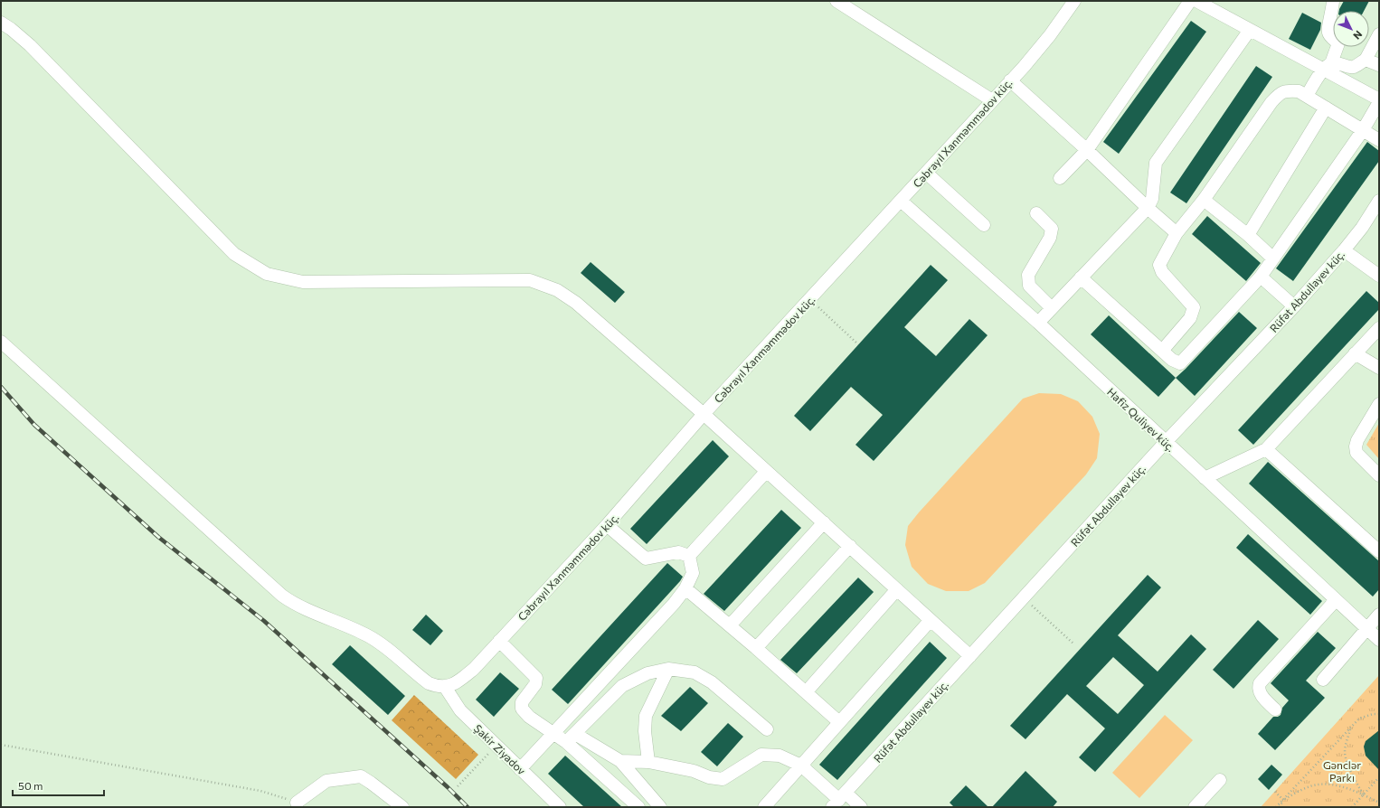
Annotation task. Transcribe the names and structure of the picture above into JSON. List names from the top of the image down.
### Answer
{
  "streets": {
    "street": [
      "Cəbrayıl Xanməmmədov küç.",
      "Rüfət Abdullayev küç.",
      "Hafiz Quliyev küç.",
      "Şakir Ziyadov"
    ]
  },
  "crossings": [
    ["Cəbrayıl Xanməmmədov küç.", "Hafiz Quliyev küç."],
    ["Cəbrayıl Xanməmmədov küç.", "Şakir Ziyadov"],
    ["Rüfət Abdullayev küç.", "Hafiz Quliyev küç."]
  ],
  "parks": ["Gənclər Parkı"],
  "scale_bar": "50 m",
  "north": "bottom right"
}
